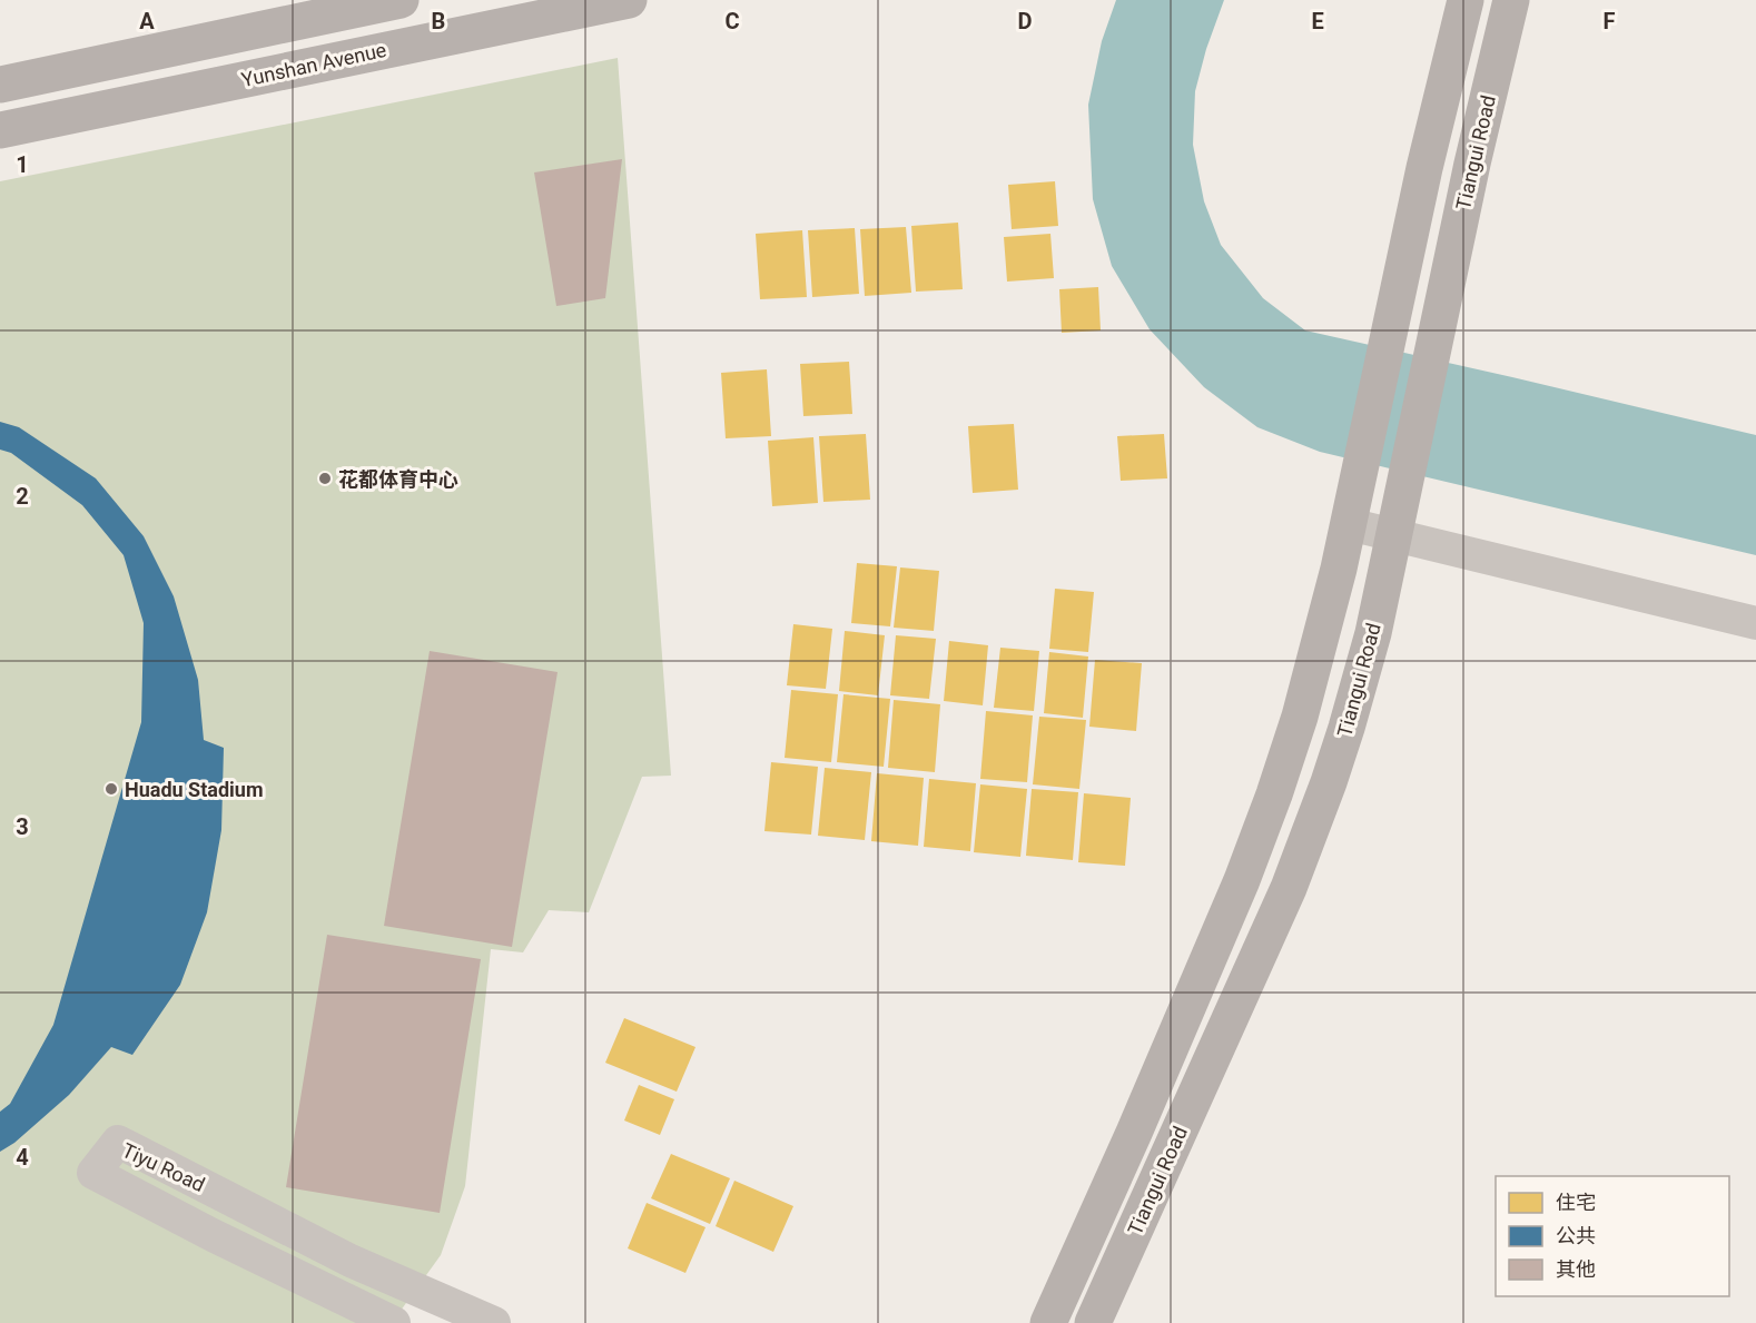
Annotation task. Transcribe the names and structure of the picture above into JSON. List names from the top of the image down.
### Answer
{
  "streets": {
    "main road": ["Yunshan Avenue", "Tiangui Road"],
    "street": ["Tiyu Road"]
  },
  "places": ["花都体育中心", "Huadu Stadium"],
  "legend": ["住宅", "公共", "其他"],
  "grid": {
    "columns": [
      "A",
      "B",
      "C",
      "D",
      "E",
      "F"
    ],
    "rows": [
      "1",
      "2",
      "3",
      "4"
    ]
  }
}
